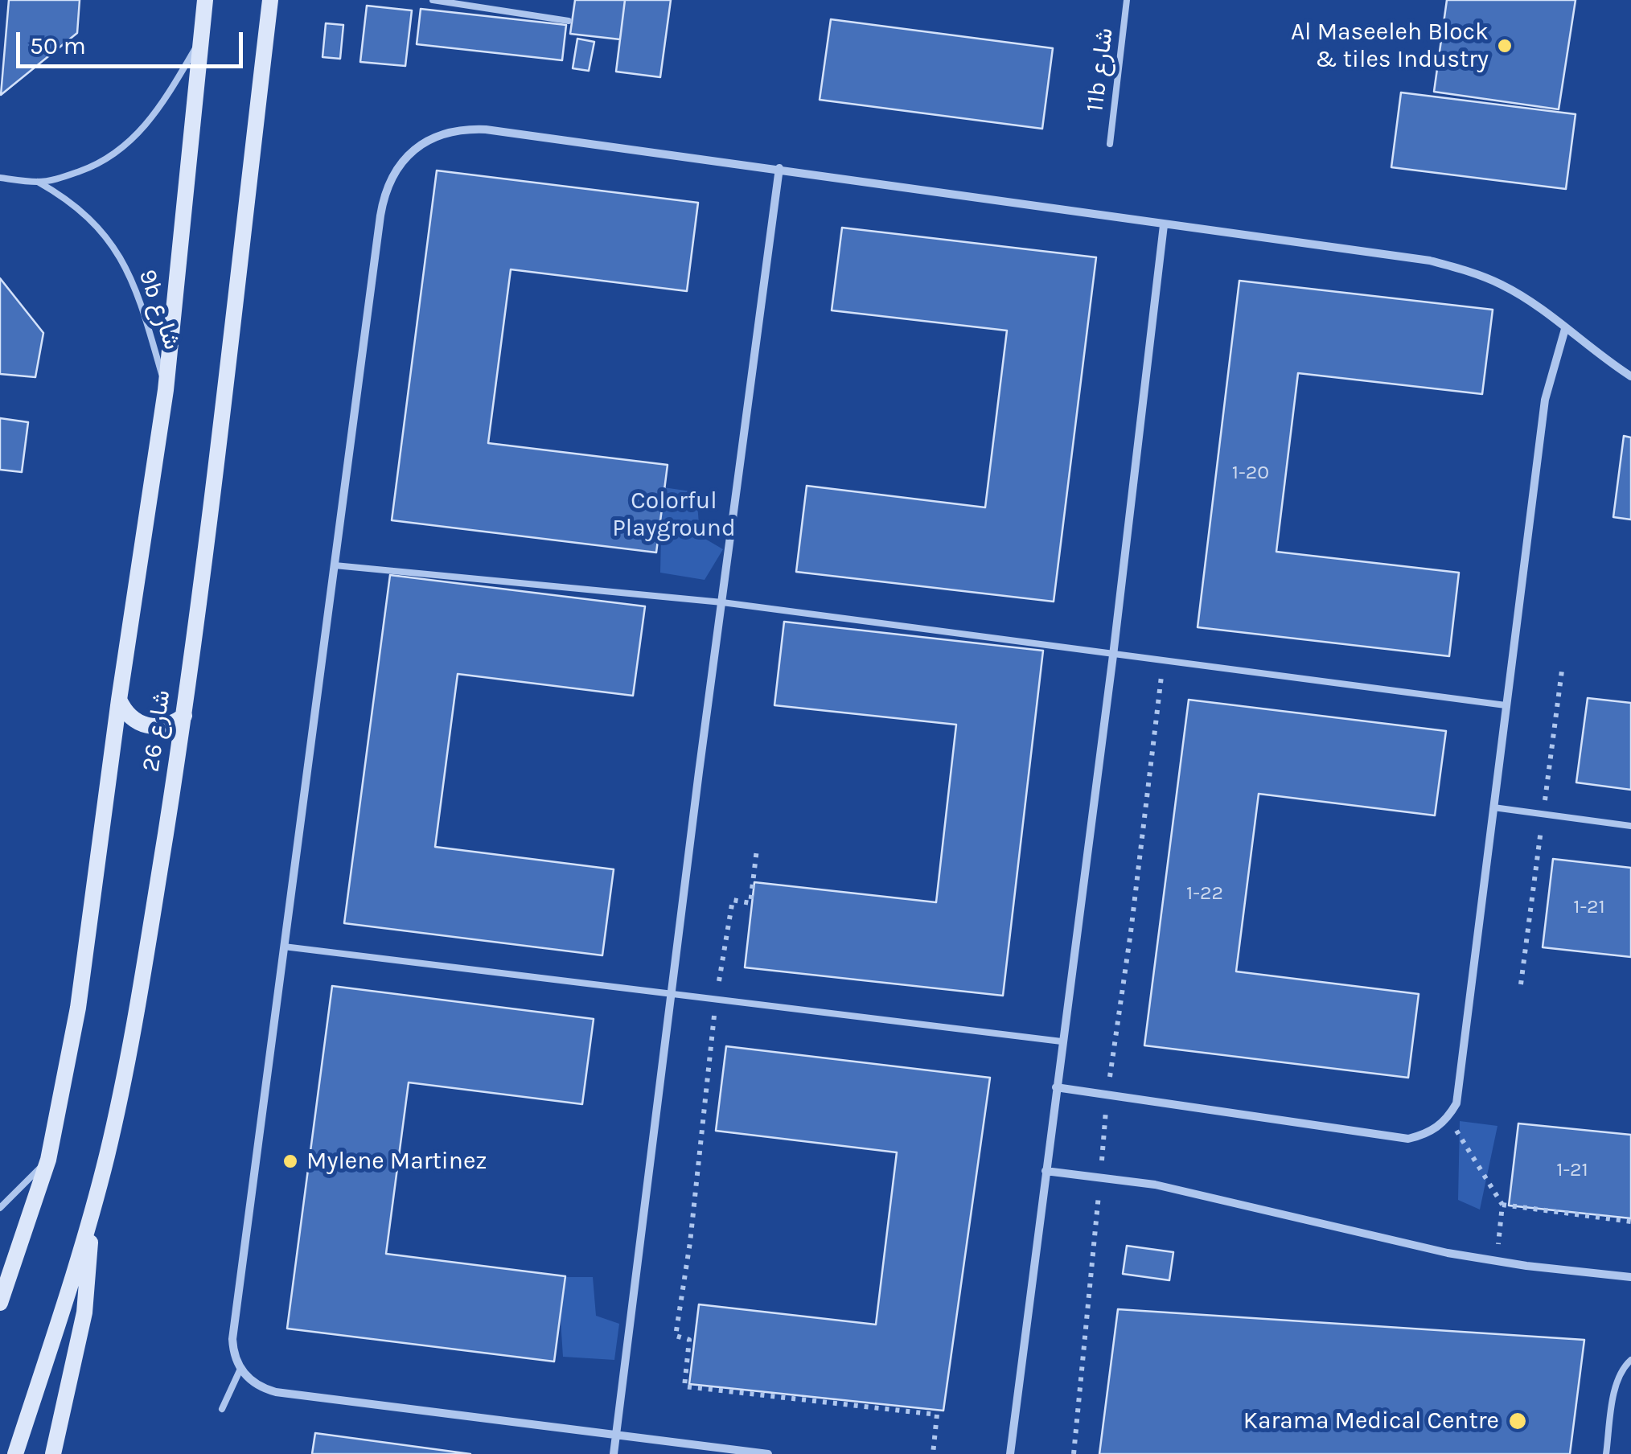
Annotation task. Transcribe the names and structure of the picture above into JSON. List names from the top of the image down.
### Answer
{
  "streets": {
    "street": ["شارع 26"],
    "lane": ["11b شارع", "9b شارع"]
  },
  "crossings": [
    ["9b شارع", "شارع 26"]
  ],
  "parks": ["Colorful Playground"],
  "places": ["Al Maseeleh Block & tiles Industry", "Mylene Martinez", "Karama Medical Centre"],
  "house_numbers": [
    "1-20",
    "1-22",
    "1-21",
    "1-21"
  ],
  "scale_bar": "50 m"
}
